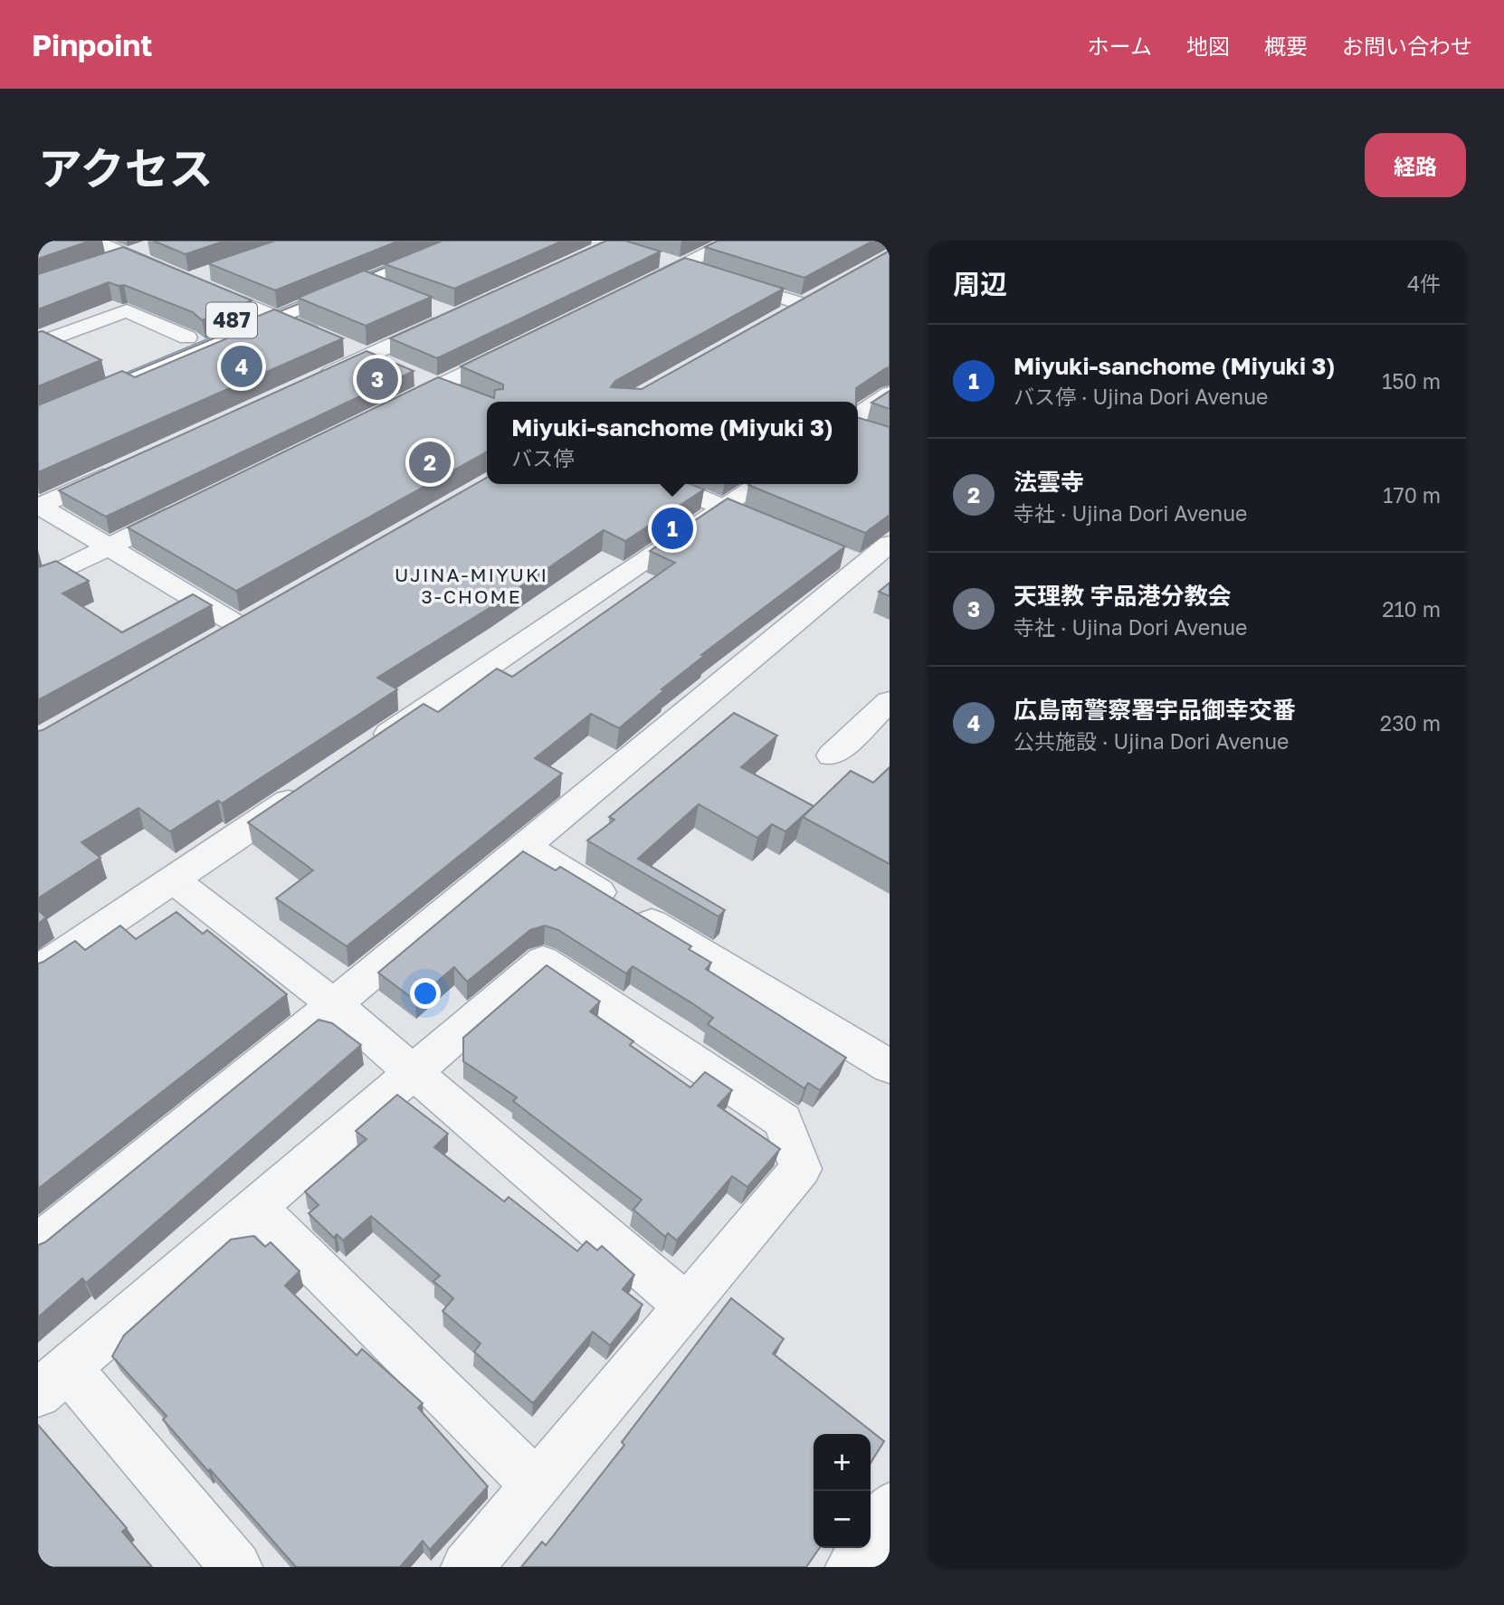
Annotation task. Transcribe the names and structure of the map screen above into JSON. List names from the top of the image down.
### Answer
{
  "streets": {
    "highway": ["487"]
  },
  "districts": ["UJINA-MIYUKI 3-CHOME"],
  "page": {
    "header": "Pinpoint",
    "nav": [
      "ホーム",
      "地図",
      "概要",
      "お問い合わせ"
    ],
    "title": "アクセス",
    "buttons": "経路",
    "heading": ["周辺", "4件"],
    "list": [
      {
        "mark": "1",
        "name": "Miyuki-sanchome (Miyuki 3)",
        "note": "バス停 · Ujina Dori Avenue",
        "value": "150 m"
      },
      {
        "mark": "2",
        "name": "法雲寺",
        "note": "寺社 · Ujina Dori Avenue",
        "value": "170 m"
      },
      {
        "mark": "3",
        "name": "天理教 宇品港分教会",
        "note": "寺社 · Ujina Dori Avenue",
        "value": "210 m"
      },
      {
        "mark": "4",
        "name": "広島南警察署宇品御幸交番",
        "note": "公共施設 · Ujina Dori Avenue",
        "value": "230 m"
      }
    ],
    "pins": [
      "4",
      "3",
      "2",
      "1"
    ],
    "popup": ["Miyuki-sanchome (Miyuki 3)", "バス停"],
    "map_buttons": ["+", "−"]
  }
}
